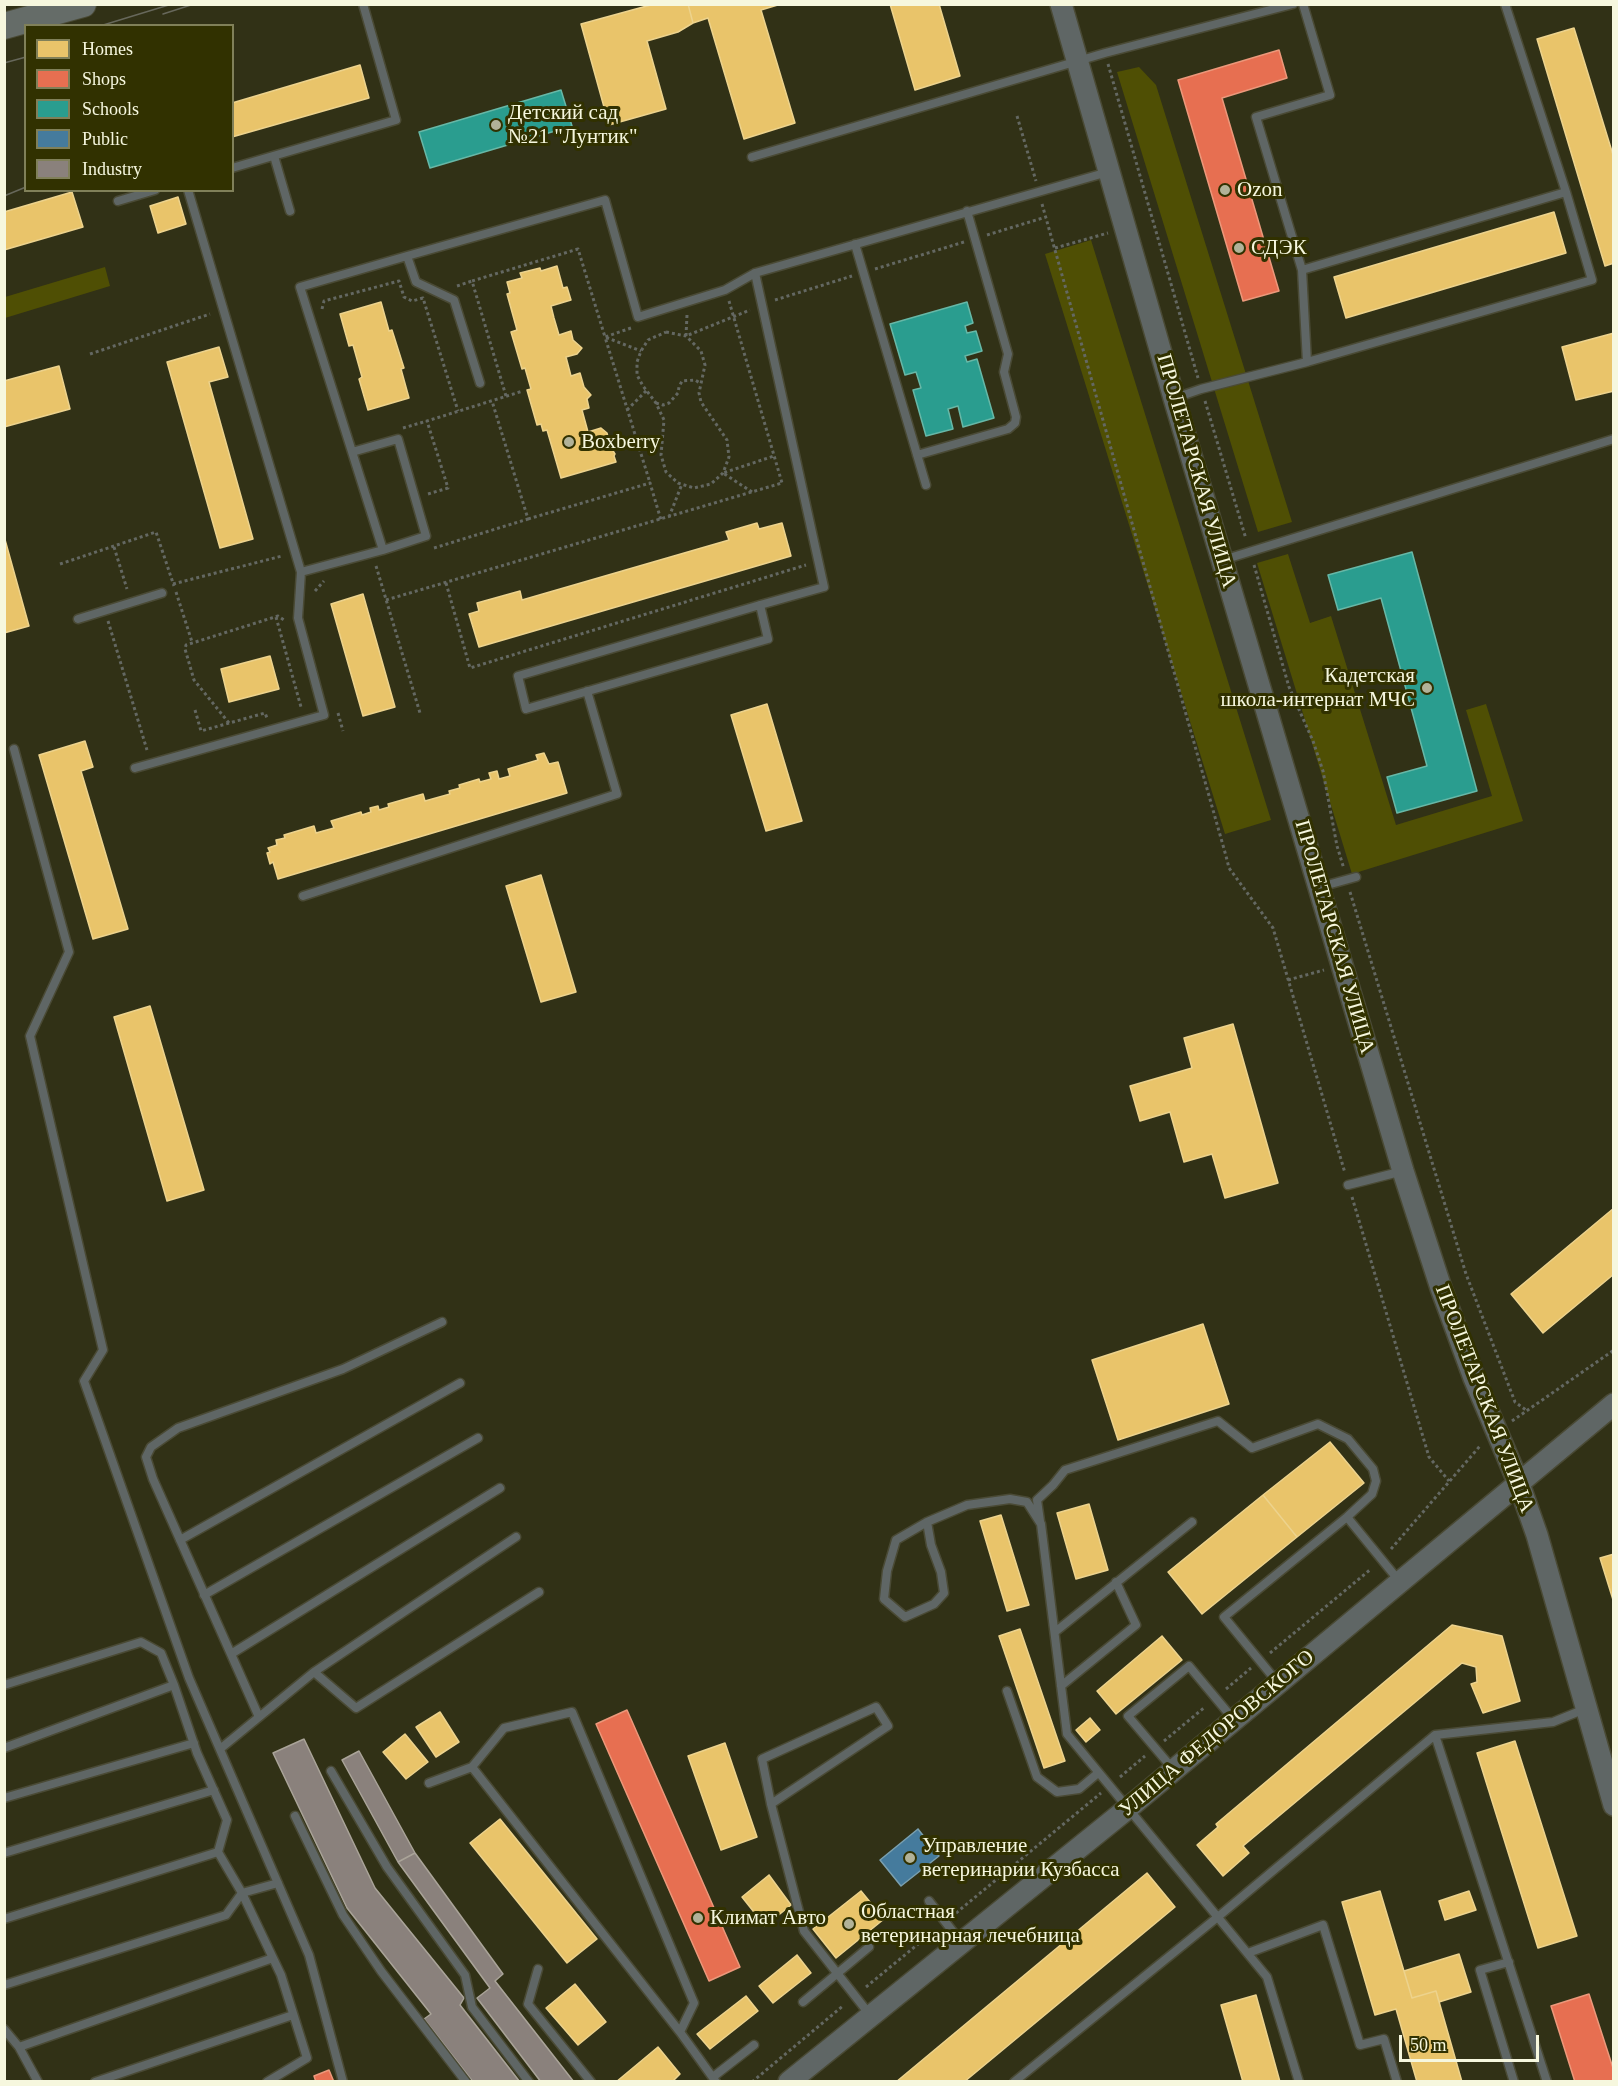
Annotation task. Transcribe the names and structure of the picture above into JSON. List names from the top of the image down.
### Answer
{
  "streets": {
    "street": ["ПРОЛЕТАРСКАЯ УЛИЦА", "УЛИЦА ФЕДОРОВСКОГО"]
  },
  "crossings": [
    ["ПРОЛЕТАРСКАЯ УЛИЦА", "УЛИЦА ФЕДОРОВСКОГО"]
  ],
  "places": [
    "Детский сад №21 \"Лунтик\"",
    "Ozon",
    "СДЭК",
    "Boxberry",
    "Кадетская школа-интернат МЧС",
    "Управление ветеринарии Кузбасса",
    "Климат Авто",
    "Областная ветеринарная лечебница"
  ],
  "legend": [
    "Homes",
    "Shops",
    "Schools",
    "Public",
    "Industry"
  ],
  "scale_bar": "50 m"
}
